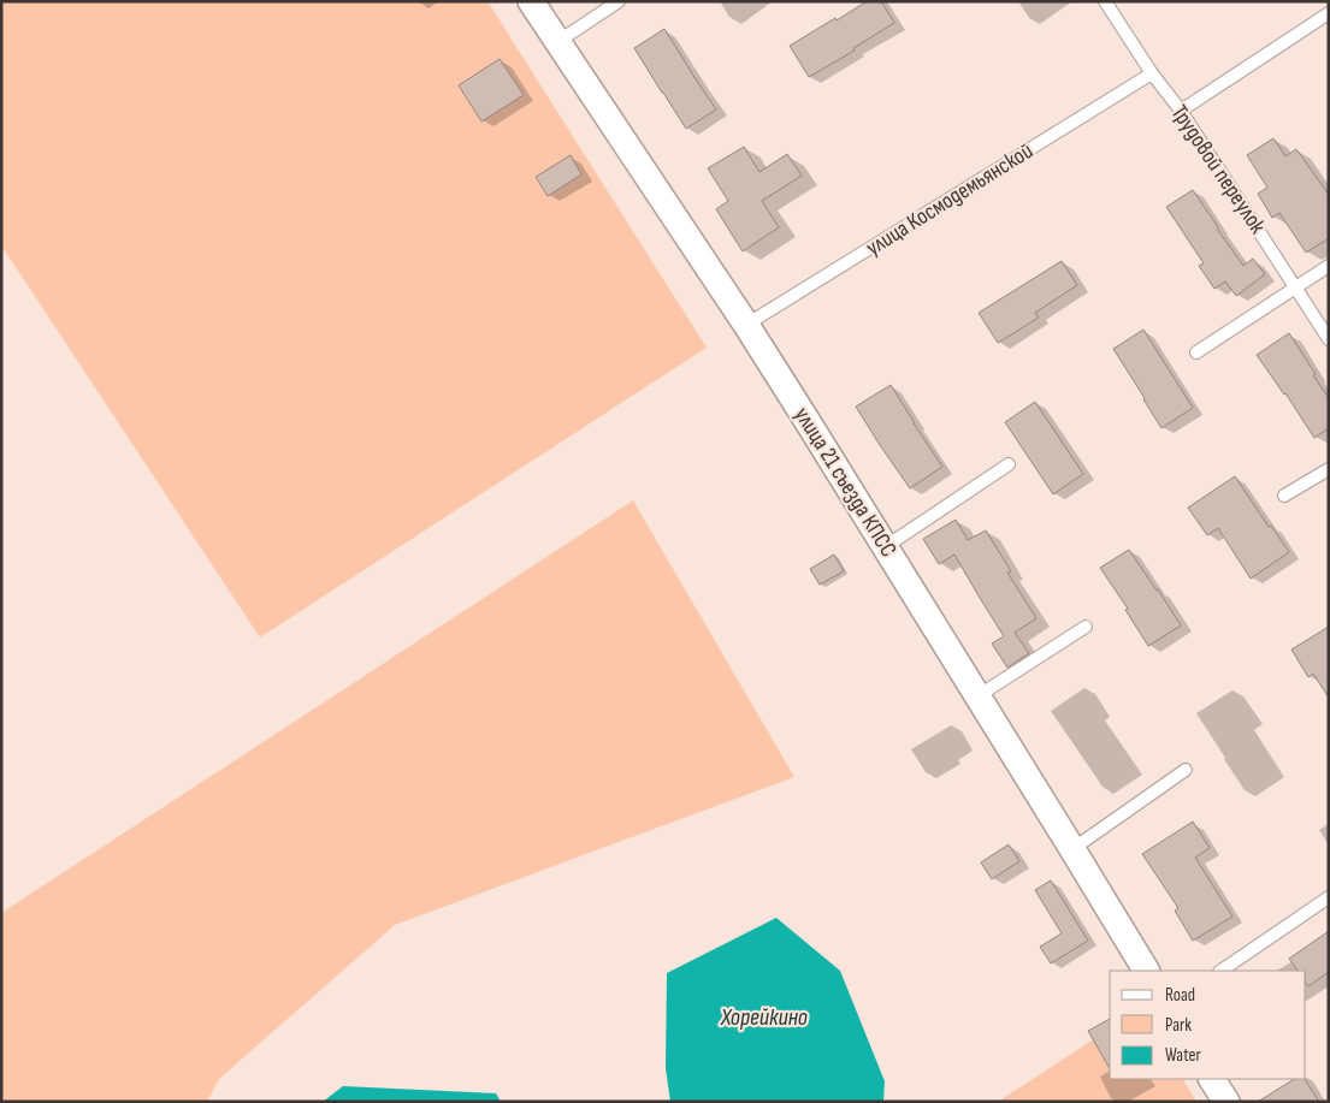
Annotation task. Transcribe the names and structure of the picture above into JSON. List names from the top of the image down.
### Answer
{
  "streets": {
    "street": ["улица 21 съезда КПСС"],
    "lane": ["Трудовой переулок", "улица Космодемьянской"]
  },
  "crossings": [
    ["Трудовой переулок", "улица Космодемьянской"],
    ["улица Космодемьянской", "улица 21 съезда КПСС"]
  ],
  "water": ["Хорейкино"],
  "legend": ["Road", "Park", "Water"]
}
